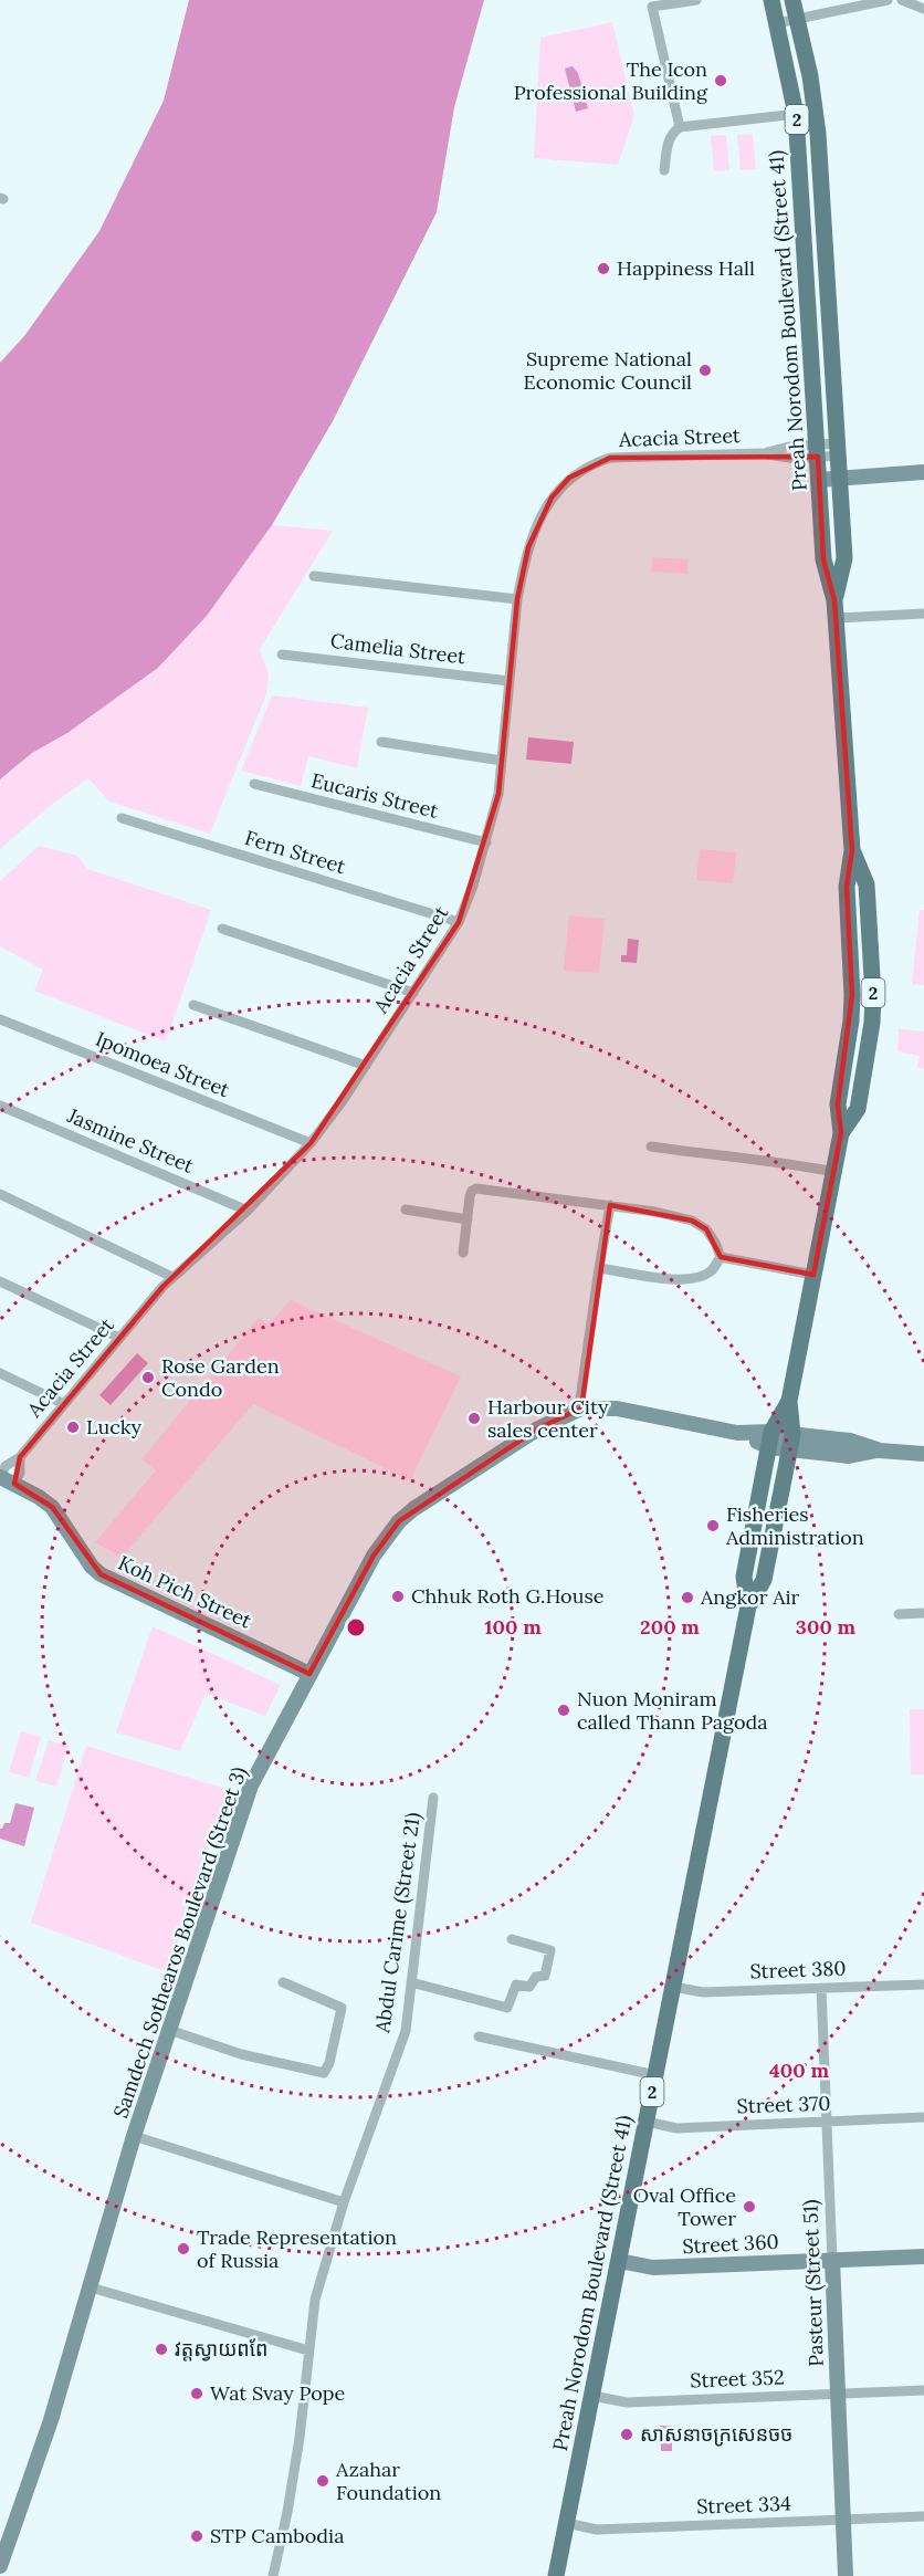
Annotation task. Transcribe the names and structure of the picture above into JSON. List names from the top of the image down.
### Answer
{
  "streets": {
    "main road": [
      "2",
      "Preah Norodom Boulevard (Street 41)",
      "Koh Pich Street",
      "Samdech Sothearos Boulevard (Street 3)",
      "Street 360",
      "Pasteur (Street 51)"
    ],
    "street": [
      "Acacia Street",
      "Camelia Street",
      "Eucaris Street",
      "Fern Street",
      "Ipomoea Street",
      "Jasmine Street",
      "Abdul Carime (Street 21)",
      "Street 380",
      "Street 370",
      "Street 352",
      "Street 334"
    ]
  },
  "crossings": [
    ["Preah Norodom Boulevard (Street 41)", "Acacia Street"],
    ["Preah Norodom Boulevard (Street 41)", "Samdech Sothearos Boulevard (Street 3)"],
    ["Preah Norodom Boulevard (Street 41)", "Street 380"],
    ["Preah Norodom Boulevard (Street 41)", "Street 370"],
    ["Preah Norodom Boulevard (Street 41)", "Street 360"],
    ["Preah Norodom Boulevard (Street 41)", "Street 352"],
    ["Preah Norodom Boulevard (Street 41)", "Street 334"],
    ["Acacia Street", "Camelia Street"],
    ["Acacia Street", "Eucaris Street"],
    ["Acacia Street", "Fern Street"],
    ["Acacia Street", "Ipomoea Street"],
    ["Acacia Street", "Jasmine Street"],
    ["Acacia Street", "Koh Pich Street"],
    ["Koh Pich Street", "Samdech Sothearos Boulevard (Street 3)"],
    ["Street 380", "Pasteur (Street 51)"],
    ["Street 370", "Pasteur (Street 51)"],
    ["Street 360", "Pasteur (Street 51)"],
    ["Pasteur (Street 51)", "Street 352"],
    ["Pasteur (Street 51)", "Street 334"]
  ],
  "places": [
    "The Icon Professional Building",
    "Happiness Hall",
    "Supreme National Economic Council",
    "Rose Garden Condo",
    "Harbour City sales center",
    "Lucky",
    "Fisheries Administration",
    "Chhuk Roth G.House",
    "Angkor Air",
    "Nuon Moniram called Thann Pagoda",
    "Oval Office Tower",
    "Trade Representation of Russia",
    "វត្តស្វាយពពែ",
    "Wat Svay Pope",
    "សាសនាចក្រសេនចច",
    "Azahar Foundation",
    "STP Cambodia"
  ],
  "rings": [
    "100 m",
    "200 m",
    "300 m",
    "400 m"
  ]
}
